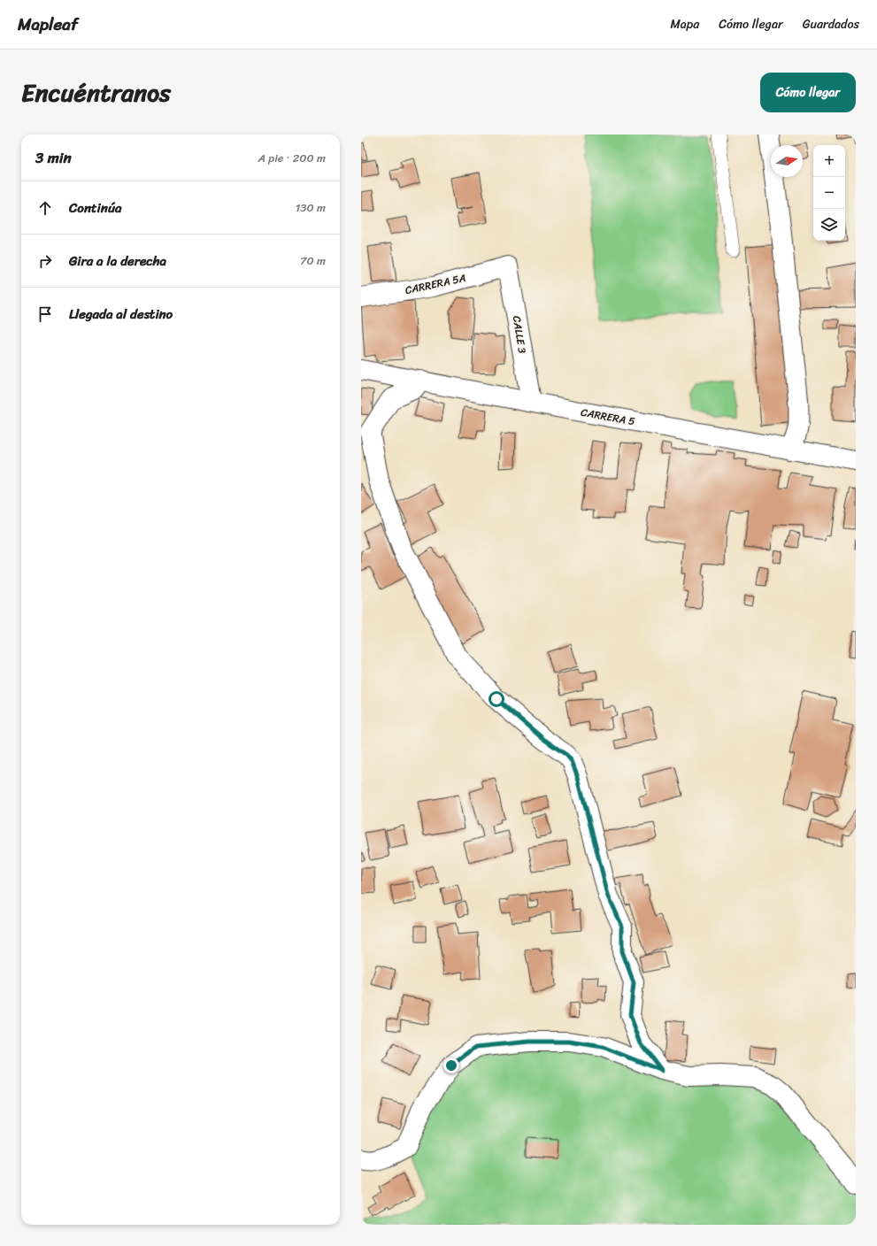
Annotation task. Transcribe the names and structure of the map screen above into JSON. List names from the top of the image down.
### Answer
{
  "streets": {
    "street": ["CARRERA 5A", "CALLE 3", "CARRERA 5"]
  },
  "crossings": [
    ["CARRERA 5A", "CALLE 3"],
    ["CALLE 3", "CARRERA 5"]
  ],
  "north": "right",
  "page": {
    "header": "Mapleaf",
    "nav": ["Mapa", "Cómo llegar", "Guardados"],
    "title": "Encuéntranos",
    "buttons": "Cómo llegar",
    "heading": ["3 min", "A pie · 200 m"],
    "map_buttons": ["+", "−"],
    "list": [
      ["Continúa", "130 m"],
      ["Gira a la derecha", "70 m"],
      "Llegada al destino"
    ]
  }
}
